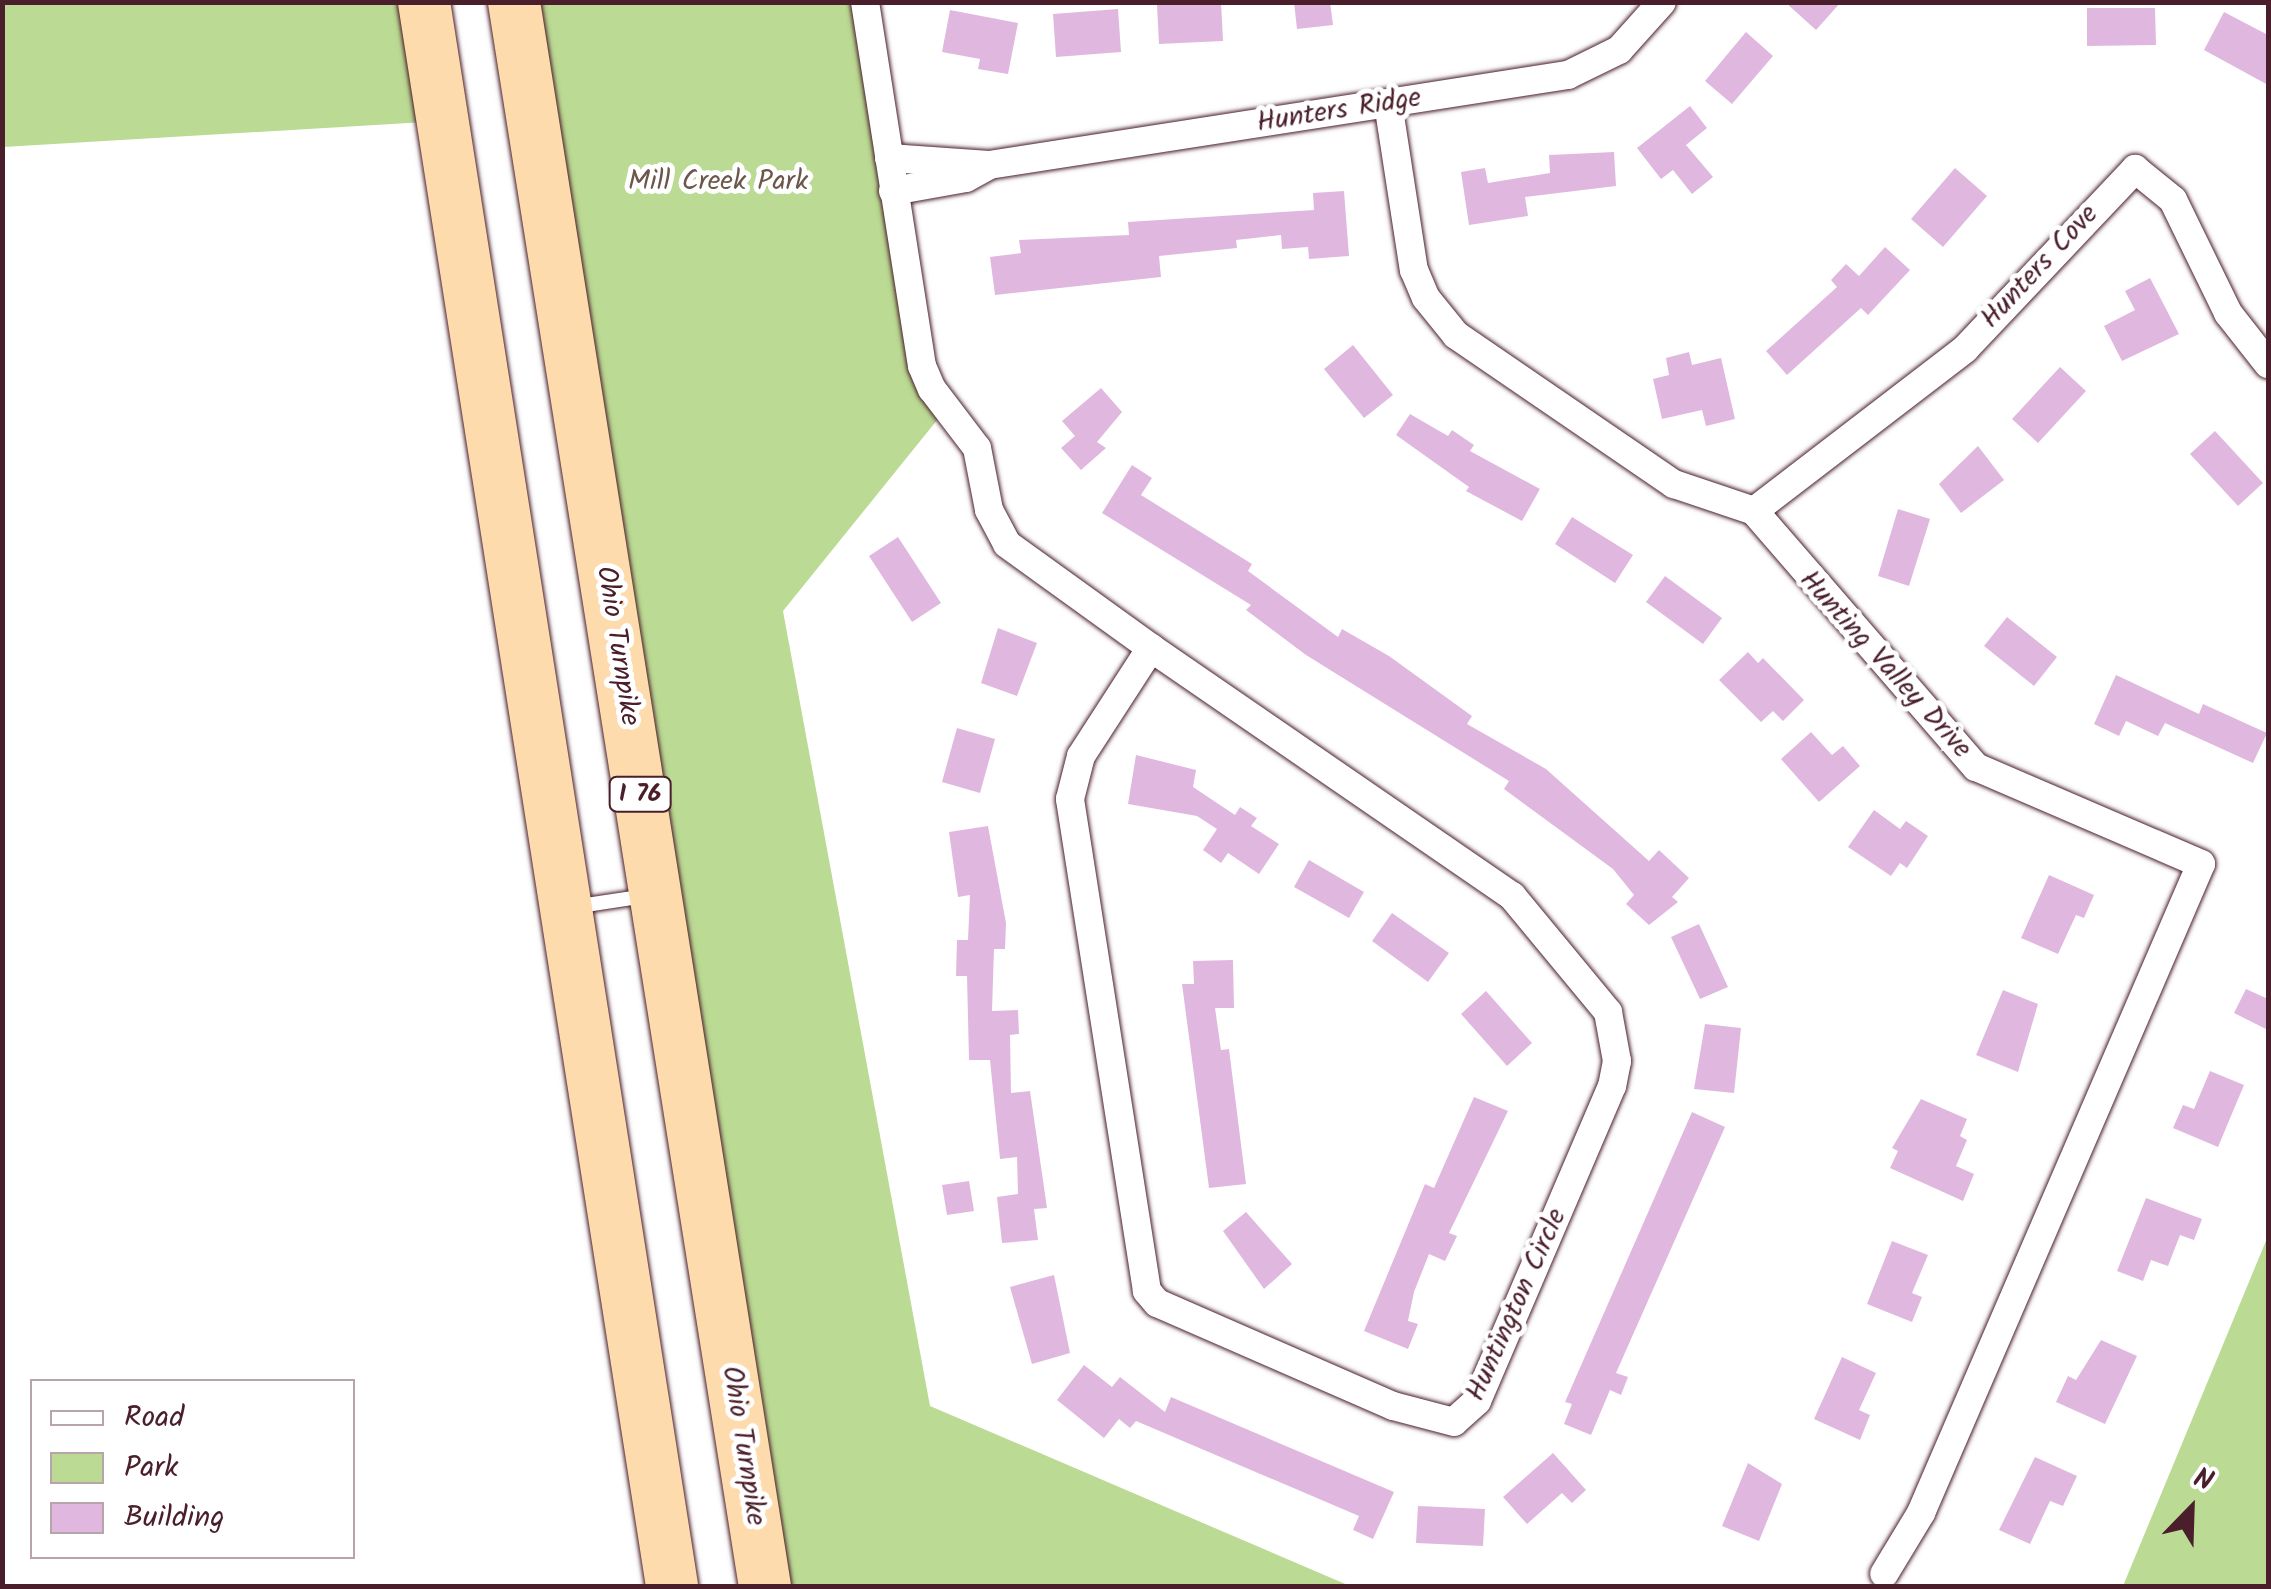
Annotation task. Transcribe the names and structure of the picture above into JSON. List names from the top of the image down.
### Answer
{
  "streets": {
    "highway": ["Ohio Turnpike", "I 76"],
    "street": [
      "Hunters Ridge",
      "Hunters Cove",
      "Hunting Valley Drive",
      "Huntington Circle"
    ]
  },
  "crossings": [
    ["Hunters Ridge", "Huntington Circle"],
    ["Hunters Cove", "Hunting Valley Drive"]
  ],
  "parks": ["Mill Creek Park"],
  "legend": ["Road", "Park", "Building"],
  "north": "top right"
}
